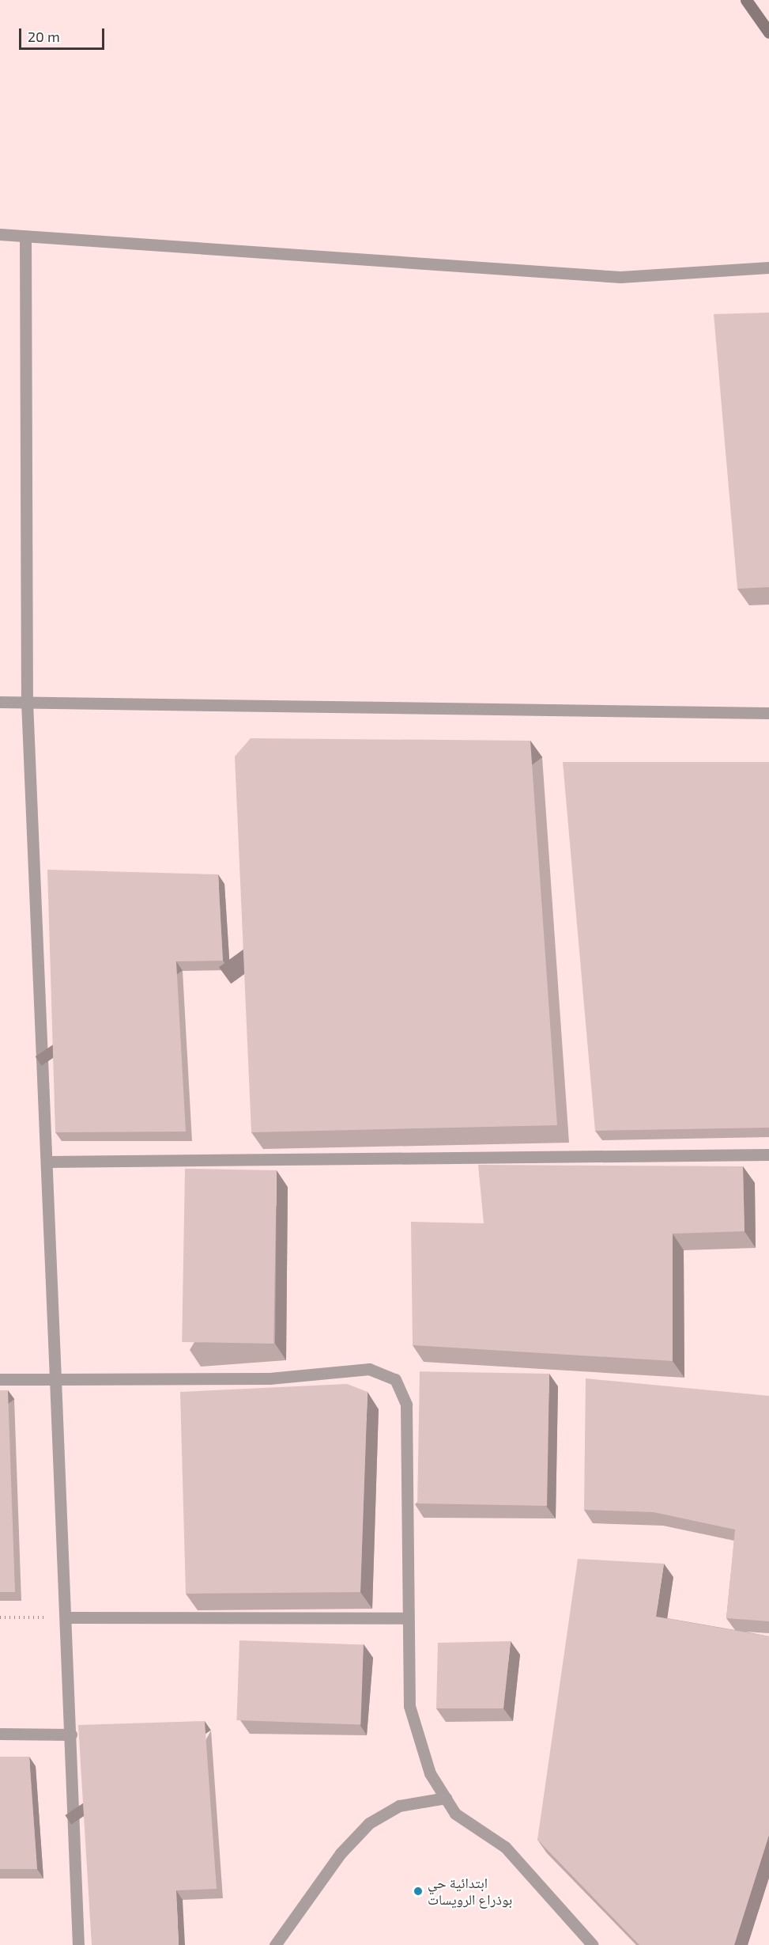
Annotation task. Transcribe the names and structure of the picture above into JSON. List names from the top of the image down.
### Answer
{
  "places": ["ابتدائية حي بوذراع الرويسات"],
  "scale_bar": "20 m"
}
